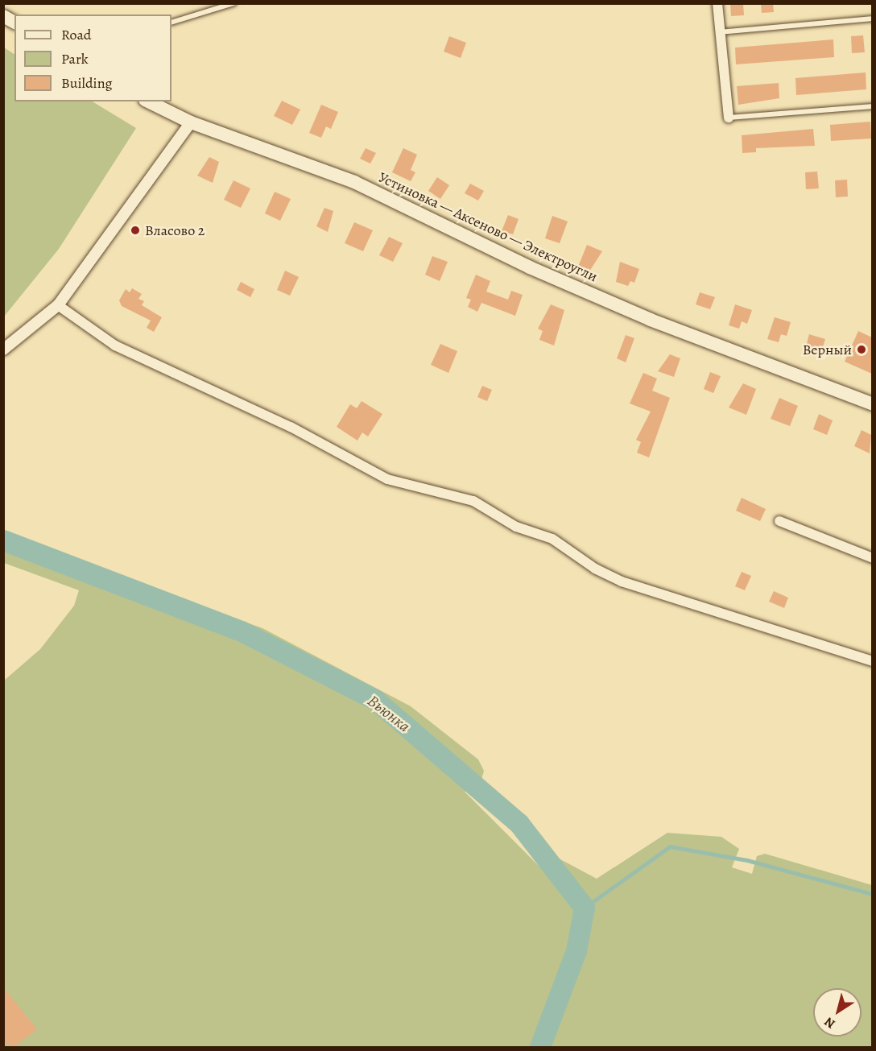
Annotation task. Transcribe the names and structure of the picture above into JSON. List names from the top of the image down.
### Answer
{
  "streets": {
    "main road": ["Устиновка — Аксеново — Электроугли"]
  },
  "water": ["Вьюнка"],
  "places": ["Власово 2", "Верный"],
  "legend": ["Road", "Park", "Building"],
  "north": "bottom left"
}
